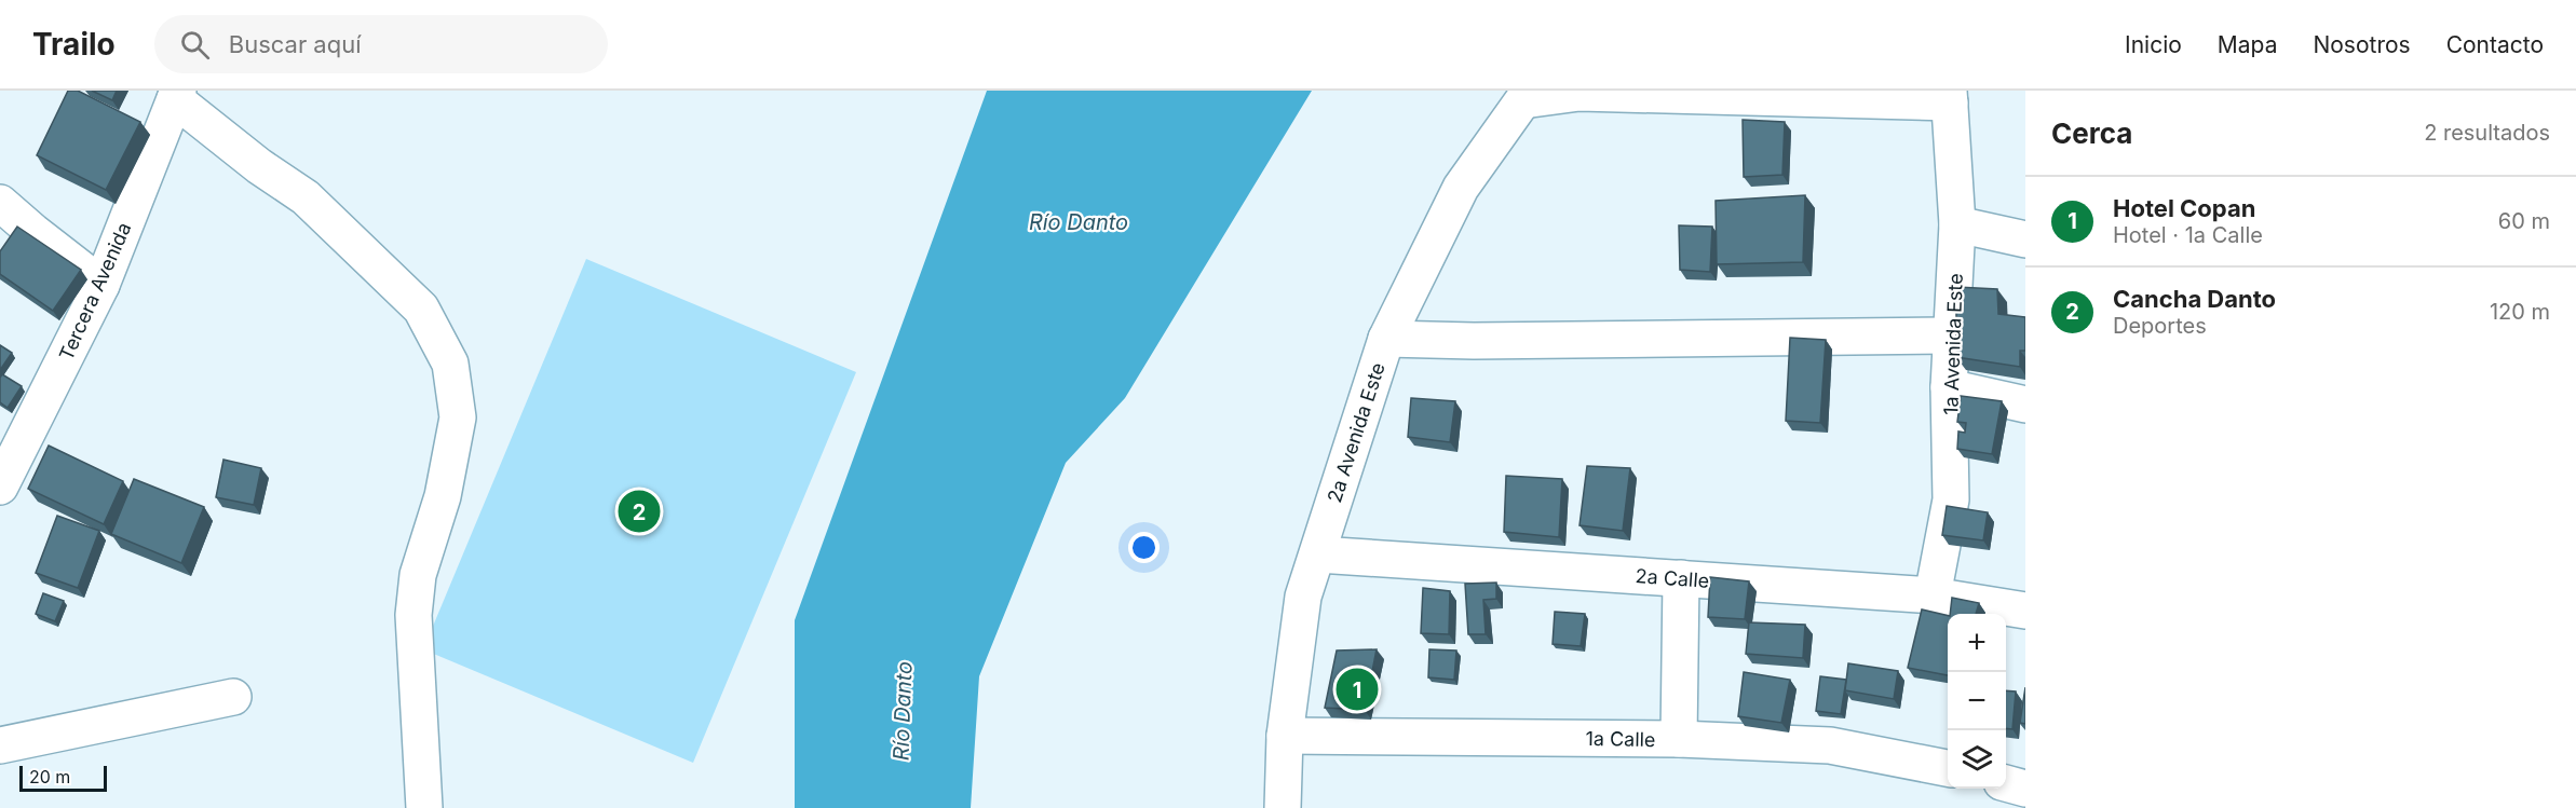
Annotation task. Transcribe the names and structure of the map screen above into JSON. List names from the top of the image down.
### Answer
{
  "streets": {
    "street": [
      "Tercera Avenida",
      "1a Avenida Este",
      "2a Avenida Este",
      "2a Calle",
      "1a Calle"
    ]
  },
  "crossings": [
    ["1a Avenida Este", "2a Calle"],
    ["2a Avenida Este", "2a Calle"],
    ["2a Avenida Este", "1a Calle"]
  ],
  "water": ["Río Danto"],
  "scale_bar": "20 m",
  "page": {
    "header": "Trailo",
    "search": "Buscar aquí",
    "nav": [
      "Inicio",
      "Mapa",
      "Nosotros",
      "Contacto"
    ],
    "heading": ["Cerca", "2 resultados"],
    "list": [
      {
        "mark": "1",
        "name": "Hotel Copan",
        "note": "Hotel · 1a Calle",
        "value": "60 m"
      },
      {
        "mark": "2",
        "name": "Cancha Danto",
        "note": "Deportes",
        "value": "120 m"
      }
    ],
    "pins": ["2", "1"],
    "map_buttons": ["+", "−"],
    "scale": "20 m"
  }
}
